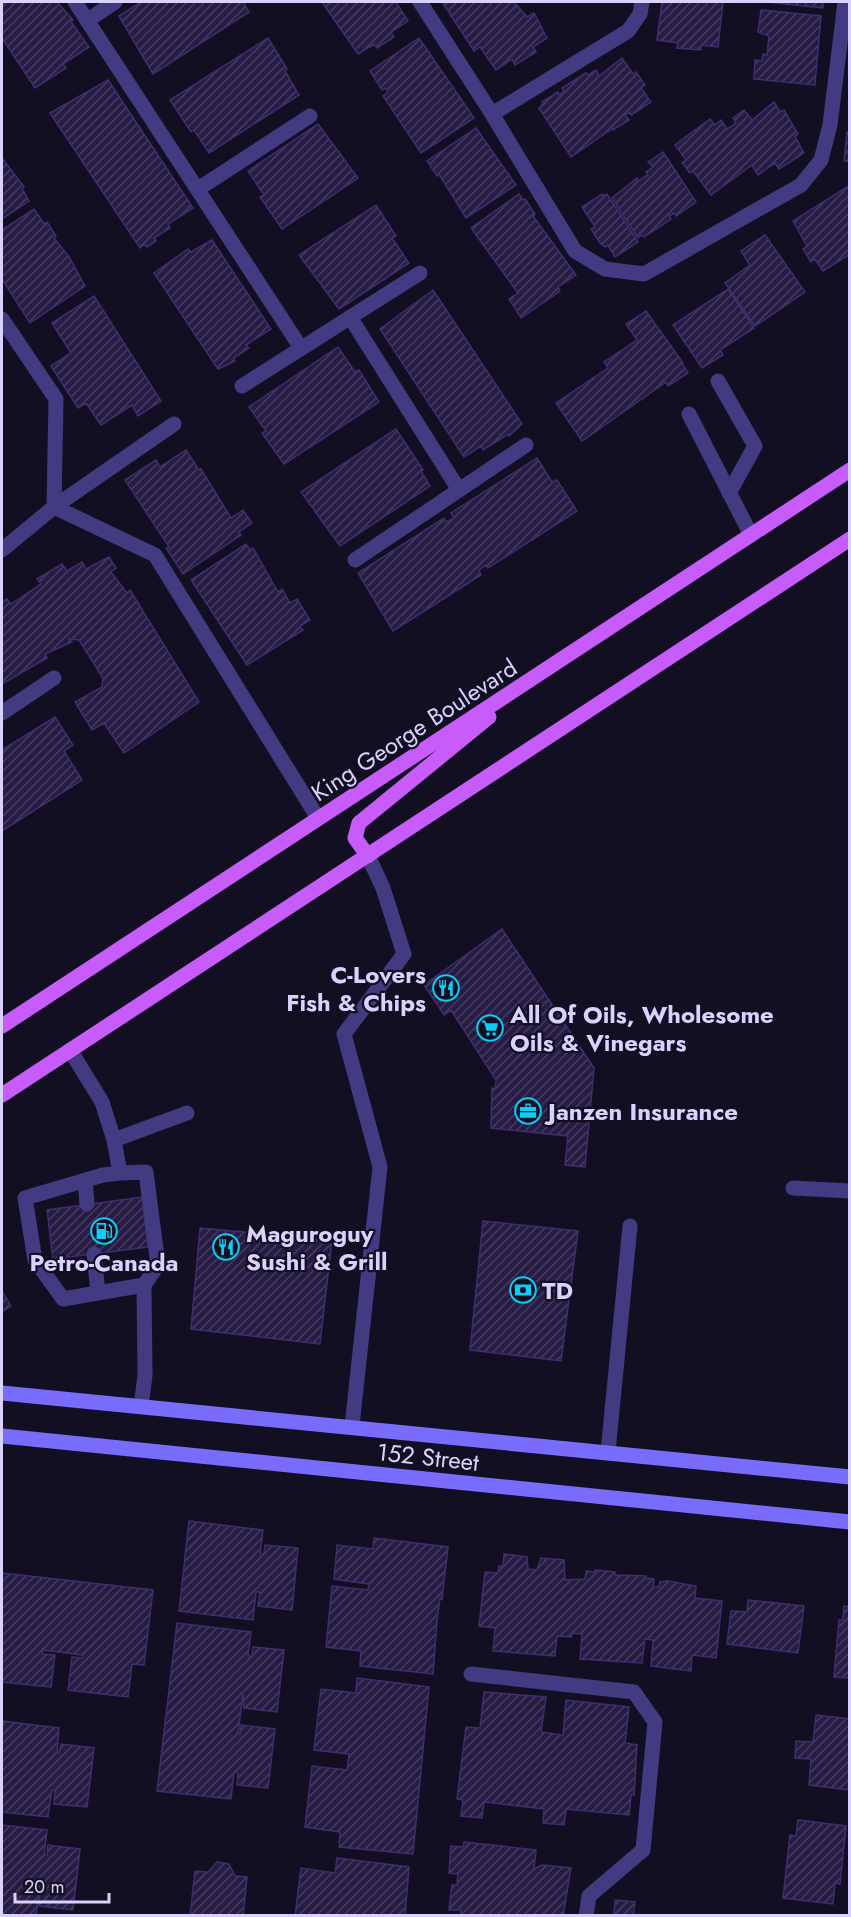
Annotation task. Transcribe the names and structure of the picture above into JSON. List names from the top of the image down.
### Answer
{
  "streets": {
    "main road": ["King George Boulevard", "152 Street"]
  },
  "places": {
    "restaurant": ["C-Lovers Fish & Chips", "Maguroguy Sushi & Grill"],
    "supermarket": ["All Of Oils, Wholesome Oils & Vinegars"],
    "office": ["Janzen Insurance"],
    "fuel station": ["Petro-Canada"],
    "bank": ["TD"]
  },
  "scale_bar": "20 m"
}
